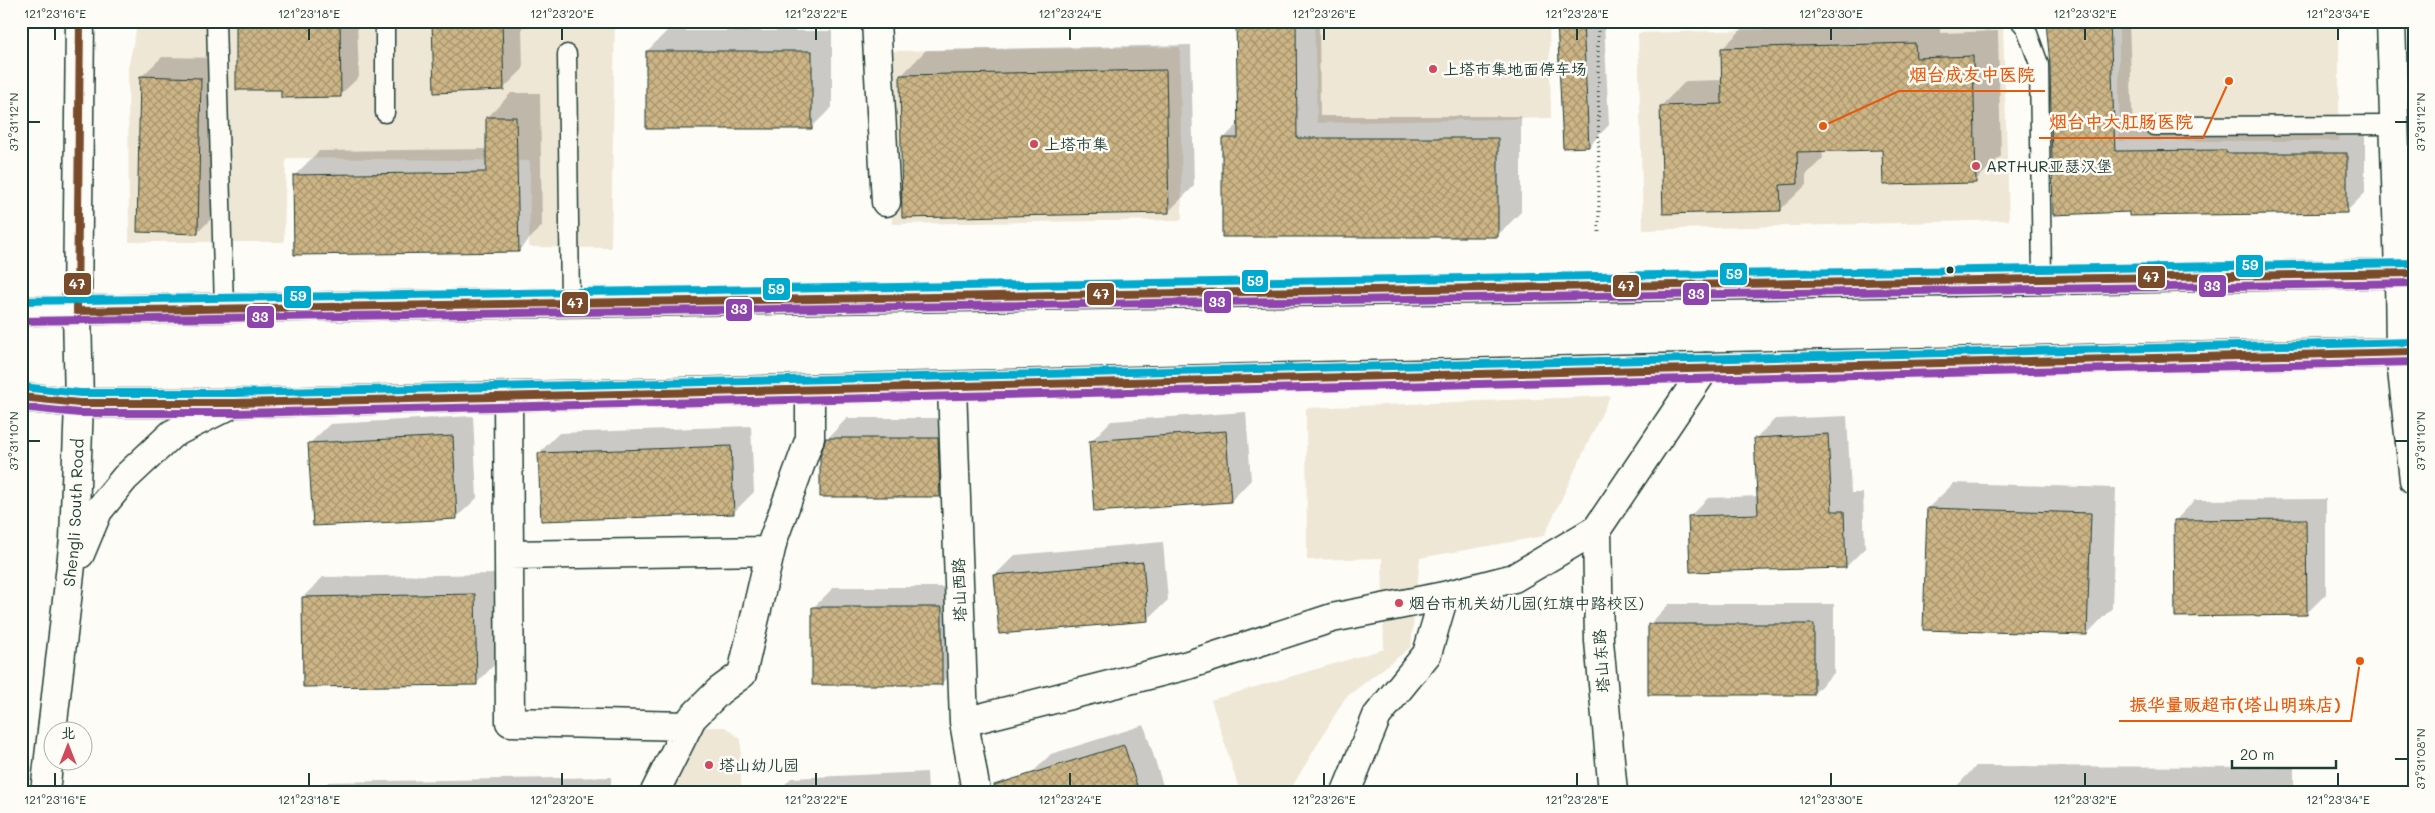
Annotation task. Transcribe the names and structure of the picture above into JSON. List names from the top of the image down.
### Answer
{
  "streets": {
    "main road": ["Shengli South Road", "塔山西路", "塔山东路"]
  },
  "places": [
    "上塔市集地面停车场",
    "烟台中大肛肠医院",
    "烟台成友中医院",
    "上塔市集",
    "ARTHUR亚瑟汉堡",
    "烟台市机关幼儿园(红旗中路校区)",
    "振华量贩超市(塔山明珠店)",
    "塔山幼儿园"
  ],
  "lines": ["transit line 47", "transit line 59", "transit line 33"],
  "scale_bar": "20 m",
  "north": "top",
  "coordinates": [
    "121°23'16\"E",
    "121°23'18\"E",
    "121°23'20\"E",
    "121°23'22\"E",
    "121°23'24\"E",
    "121°23'26\"E",
    "121°23'28\"E",
    "121°23'30\"E",
    "121°23'32\"E",
    "121°23'34\"E",
    "37°31'12\"N",
    "37°31'10\"N",
    "37°31'08\"N"
  ]
}
